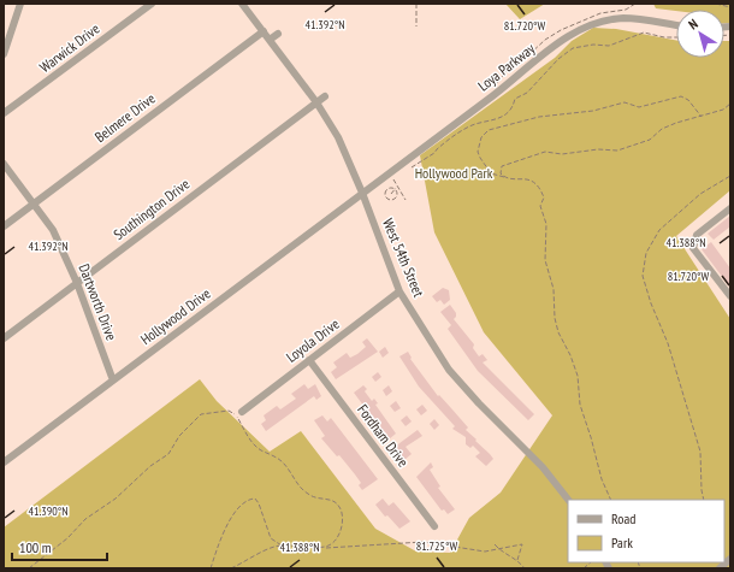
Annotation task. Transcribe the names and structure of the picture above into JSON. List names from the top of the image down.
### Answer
{
  "streets": {
    "street": [
      "Warwick Drive",
      "Loya Parkway",
      "Belmere Drive",
      "Southington Drive",
      "West 54th Street",
      "Dartworth Drive",
      "Hollywood Drive",
      "Loyola Drive",
      "Fordham Drive"
    ]
  },
  "crossings": [
    ["Loya Parkway", "West 54th Street"],
    ["Loya Parkway", "Hollywood Drive"],
    ["Belmere Drive", "West 54th Street"],
    ["Belmere Drive", "Dartworth Drive"],
    ["Southington Drive", "West 54th Street"],
    ["Southington Drive", "Dartworth Drive"],
    ["West 54th Street", "Hollywood Drive"],
    ["West 54th Street", "Loyola Drive"],
    ["Dartworth Drive", "Hollywood Drive"],
    ["Loyola Drive", "Fordham Drive"]
  ],
  "parks": ["Hollywood Park"],
  "legend": ["Road", "Park"],
  "scale_bar": "100 m",
  "north": "top left",
  "coordinates": [
    "41.392°N",
    "81.720°W",
    "41.388°N",
    "41.390°N",
    "81.725°W"
  ]
}
